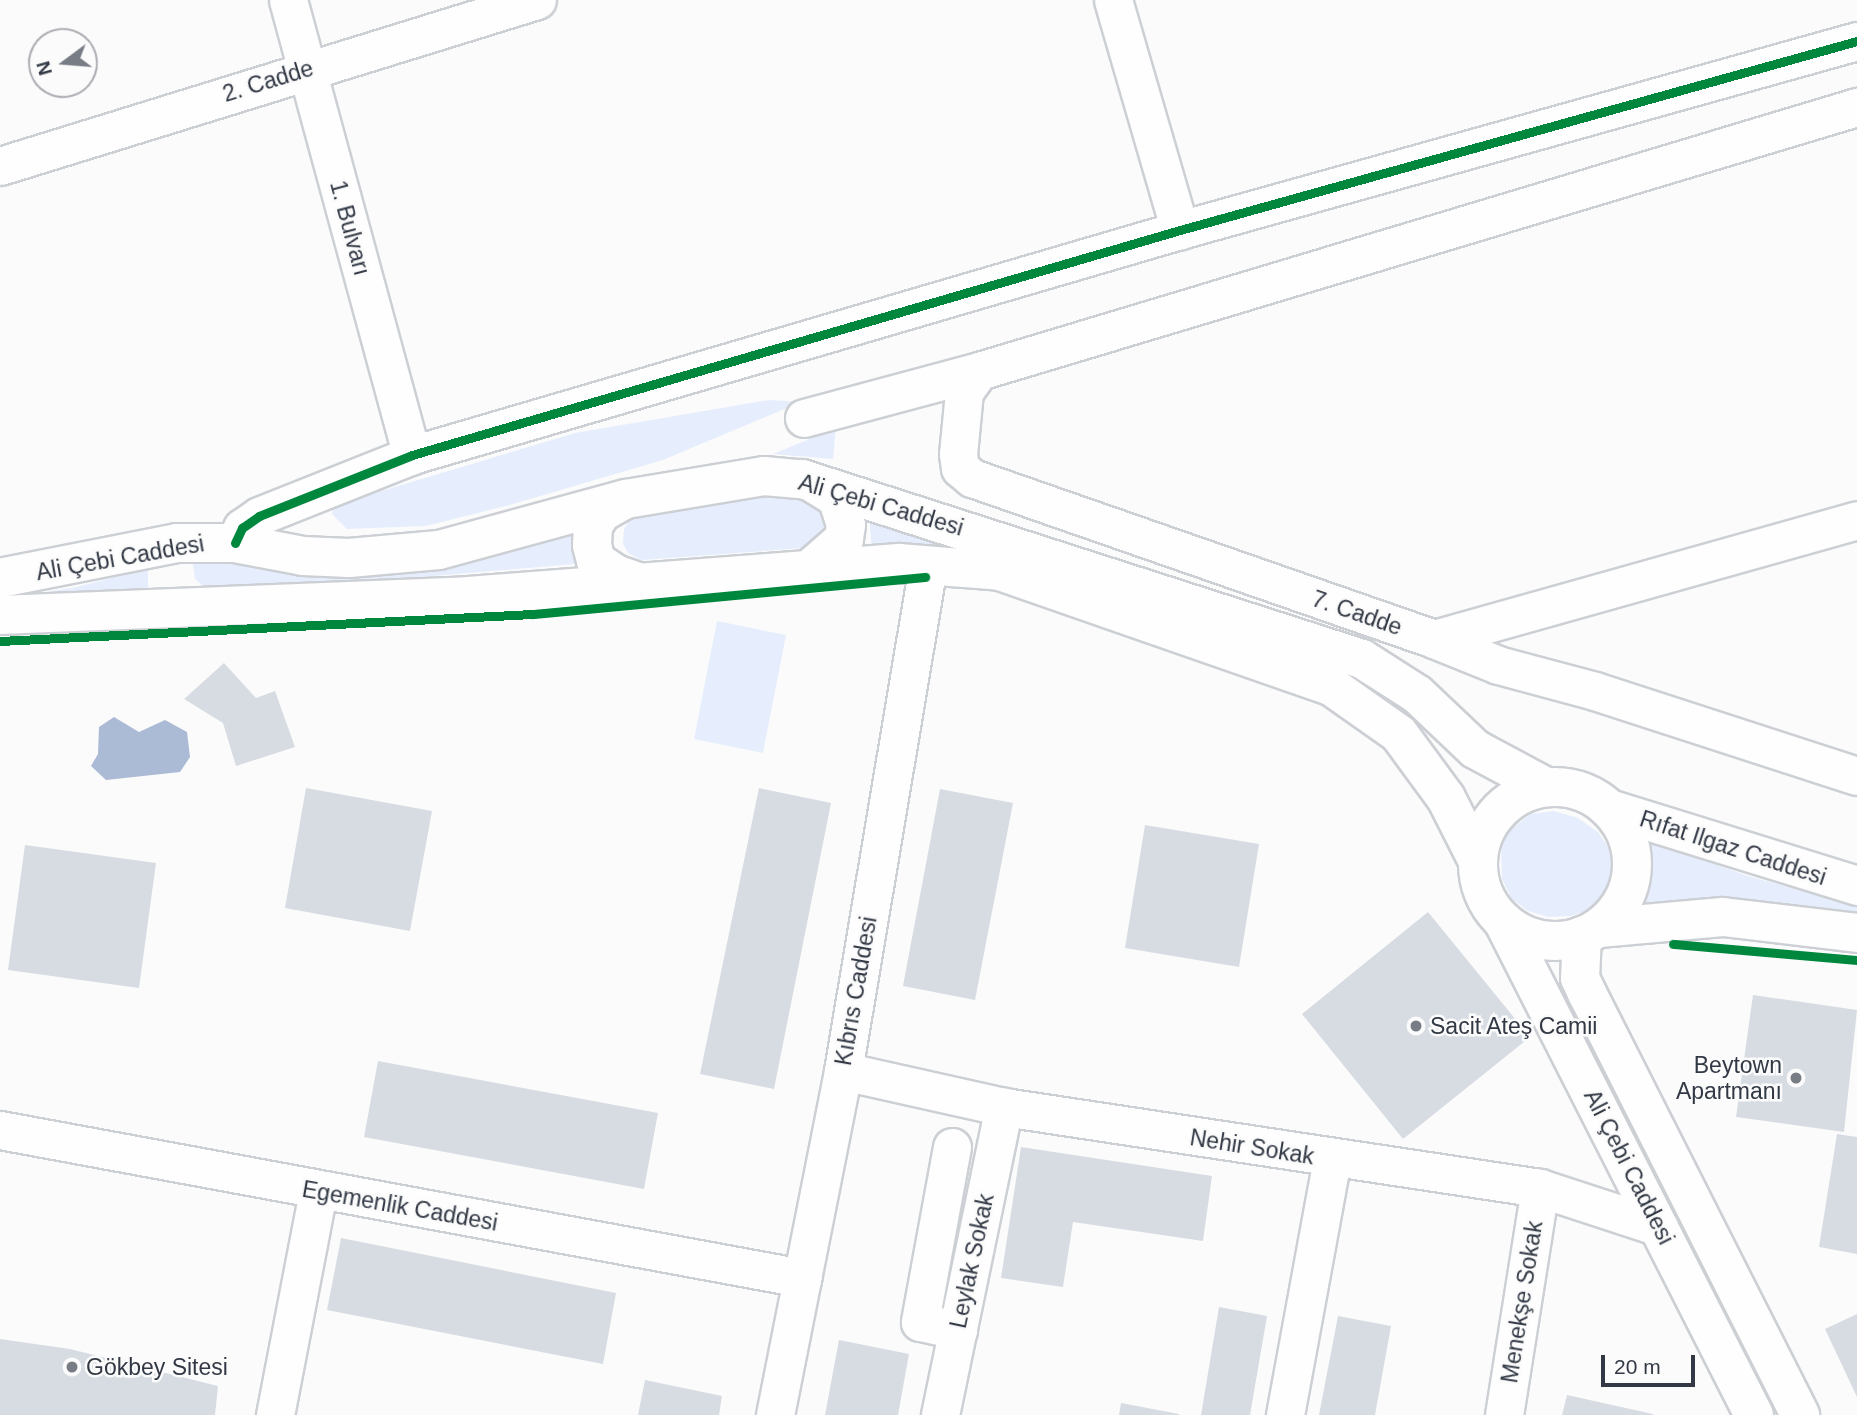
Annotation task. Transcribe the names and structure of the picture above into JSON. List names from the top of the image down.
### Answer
{
  "streets": {
    "main road": ["Ali Çebi Caddesi", "Rıfat Ilgaz Caddesi"],
    "street": [
      "2. Cadde",
      "1. Bulvarı",
      "7. Cadde",
      "Kıbrıs Caddesi",
      "Nehir Sokak",
      "Egemenlik Caddesi",
      "Leylak Sokak",
      "Menekşe Sokak"
    ]
  },
  "crossings": [
    ["2. Cadde", "1. Bulvarı"],
    ["Ali Çebi Caddesi", "Rıfat Ilgaz Caddesi"],
    ["Ali Çebi Caddesi", "Kıbrıs Caddesi"],
    ["Ali Çebi Caddesi", "Nehir Sokak"],
    ["Kıbrıs Caddesi", "Nehir Sokak"],
    ["Kıbrıs Caddesi", "Egemenlik Caddesi"],
    ["Nehir Sokak", "Leylak Sokak"],
    ["Nehir Sokak", "Menekşe Sokak"]
  ],
  "places": ["Sacit Ateş Camii", "Beytown Apartmanı", "Gökbey Sitesi"],
  "scale_bar": "20 m",
  "north": "left"
}
